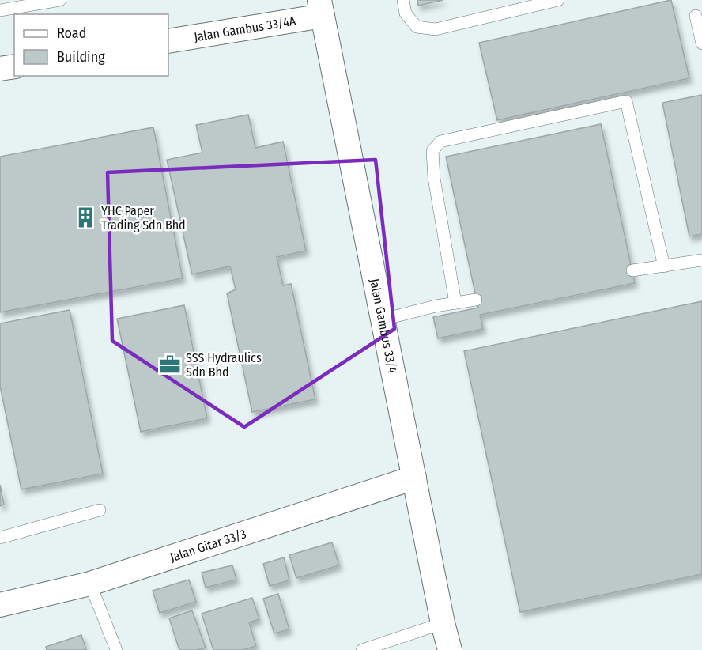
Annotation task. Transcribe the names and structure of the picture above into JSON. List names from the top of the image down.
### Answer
{
  "streets": {
    "street": ["Jalan Gambus 33/4A", "Jalan Gambus 33/4", "Jalan Gitar 33/3"]
  },
  "crossings": [
    ["Jalan Gambus 33/4A", "Jalan Gambus 33/4"],
    ["Jalan Gambus 33/4", "Jalan Gitar 33/3"]
  ],
  "places": {
    "building": ["YHC Paper Trading Sdn Bhd"],
    "office": ["SSS Hydraulics Sdn Bhd"]
  },
  "legend": ["Road", "Building"]
}
